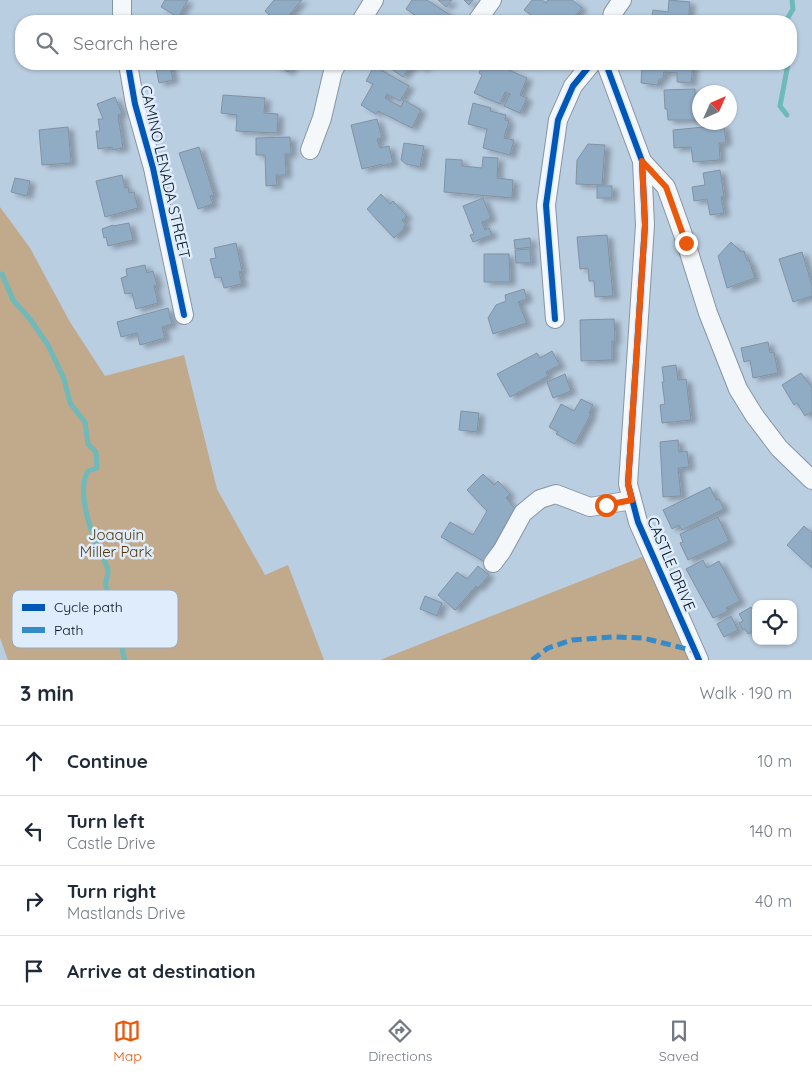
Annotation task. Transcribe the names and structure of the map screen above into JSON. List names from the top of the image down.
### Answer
{
  "streets": {
    "street": ["CAMINO LENADA STREET", "CASTLE DRIVE"]
  },
  "parks": ["Joaquin Miller Park"],
  "legend": ["Cycle path", "Path"],
  "north": "top right",
  "page": {
    "search": "Search here",
    "heading": ["3 min", "Walk · 190 m"],
    "list": [
      ["Continue", "10 m"],
      ["Turn left", "Castle Drive", "140 m"],
      ["Turn right", "Mastlands Drive", "40 m"],
      "Arrive at destination"
    ],
    "nav": ["Map", "Directions", "Saved"]
  }
}
